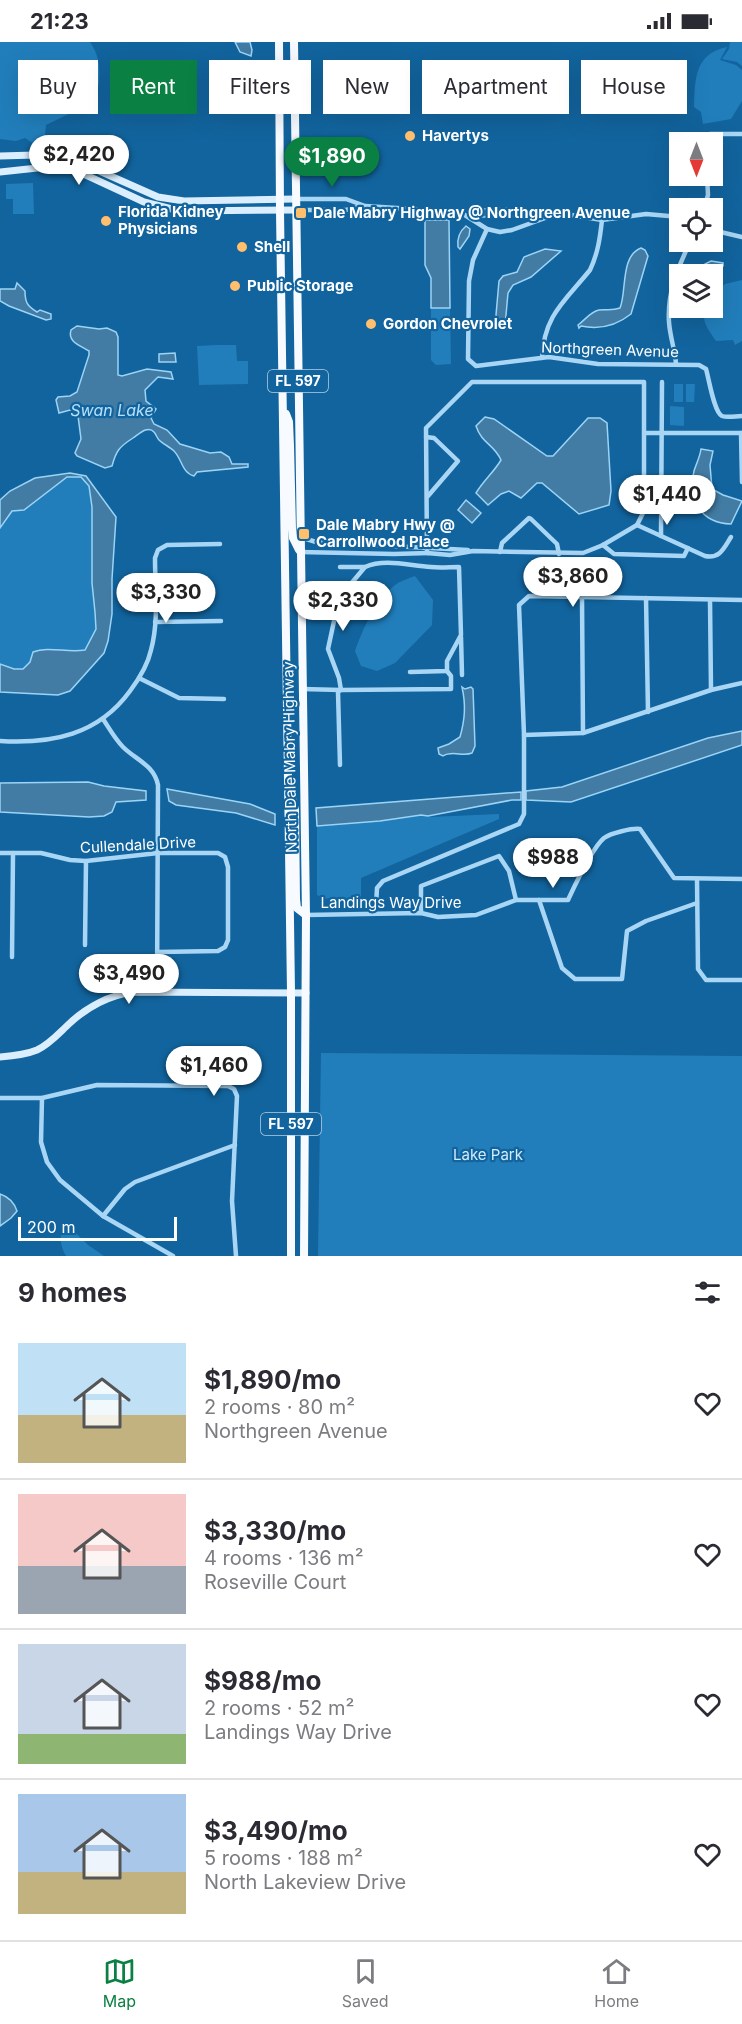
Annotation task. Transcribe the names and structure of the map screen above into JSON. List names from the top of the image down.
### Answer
{
  "streets": {
    "main road": ["FL 597", "North Dale Mabry Highway"],
    "street": ["Northgreen Avenue", "Cullendale Drive", "Landings Way Drive"]
  },
  "crossings": [
    ["North Dale Mabry Highway", "Landings Way Drive"]
  ],
  "water": ["Swan Lake"],
  "parks": ["Lake Park"],
  "places": {
    "other": [
      "Havertys",
      "Florida Kidney Physicians",
      "Shell",
      "Public Storage",
      "Gordon Chevrolet"
    ],
    "transit": ["Dale Mabry Highway @ Northgreen Avenue", "Dale Mabry Hwy @ Carrollwood Place"]
  },
  "scale_bar": "200 m",
  "north": "bottom",
  "page": {
    "status": "21:23",
    "chip": [
      "Buy",
      "Rent",
      "Filters",
      "New",
      "Apartment",
      "House"
    ],
    "price": [
      "$2,420",
      "$1,890",
      "$1,440",
      "$3,860",
      "$3,330",
      "$2,330",
      "$988",
      "$3,490",
      "$1,460"
    ],
    "scale": "200 m",
    "heading": "9 homes",
    "list": [
      {
        "name": "$1,890/mo",
        "note": "2 rooms · 80 m² · Northgreen Avenue"
      },
      {
        "name": "$3,330/mo",
        "note": "4 rooms · 136 m² · Roseville Court"
      },
      {
        "name": "$988/mo",
        "note": "2 rooms · 52 m² · Landings Way Drive"
      },
      {
        "name": "$3,490/mo",
        "note": "5 rooms · 188 m² · North Lakeview Drive"
      }
    ],
    "tabs": ["Map", "Saved", "Home"]
  }
}
